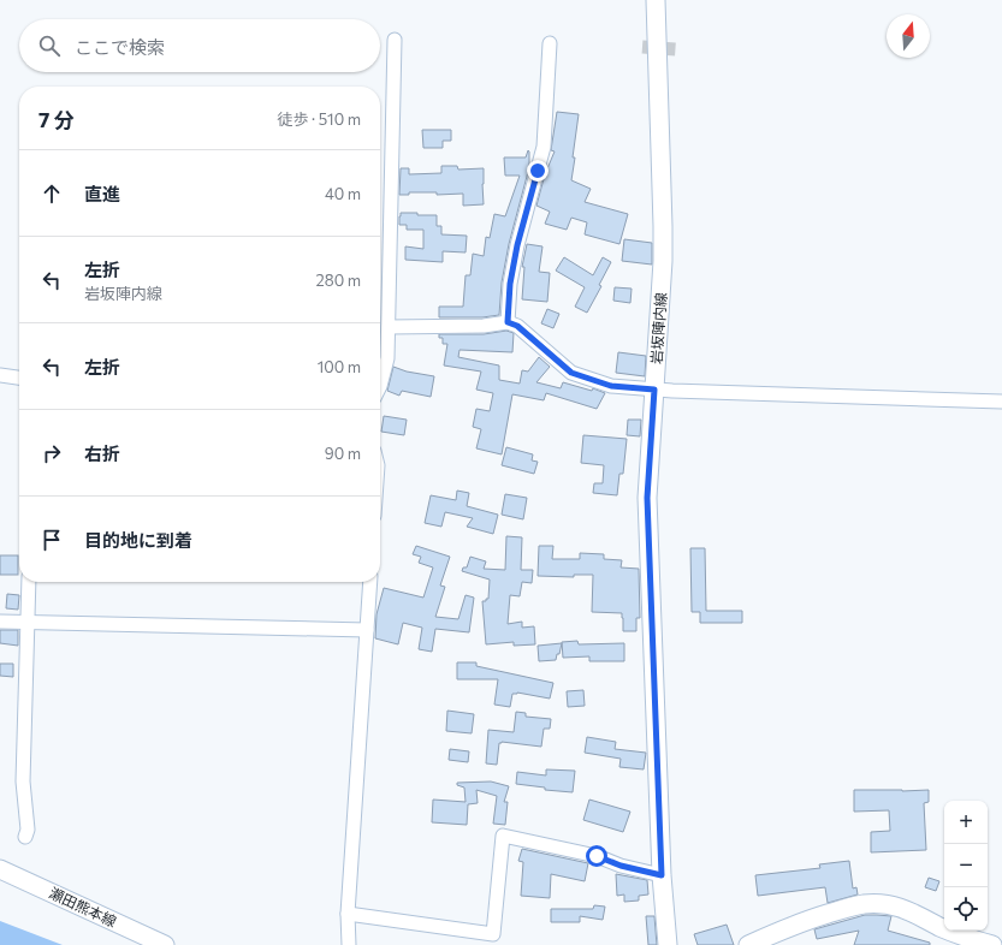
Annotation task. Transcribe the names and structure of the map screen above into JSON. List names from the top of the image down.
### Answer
{
  "streets": {
    "main road": ["岩坂陣内線", "瀬田熊本線"]
  },
  "north": "top",
  "page": {
    "search": "ここで検索",
    "heading": ["7 分", "徒歩 · 510 m"],
    "list": [
      ["直進", "40 m"],
      ["左折", "岩坂陣内線", "280 m"],
      ["左折", "100 m"],
      ["右折", "90 m"],
      "目的地に到着"
    ],
    "map_buttons": ["+", "−"]
  }
}
